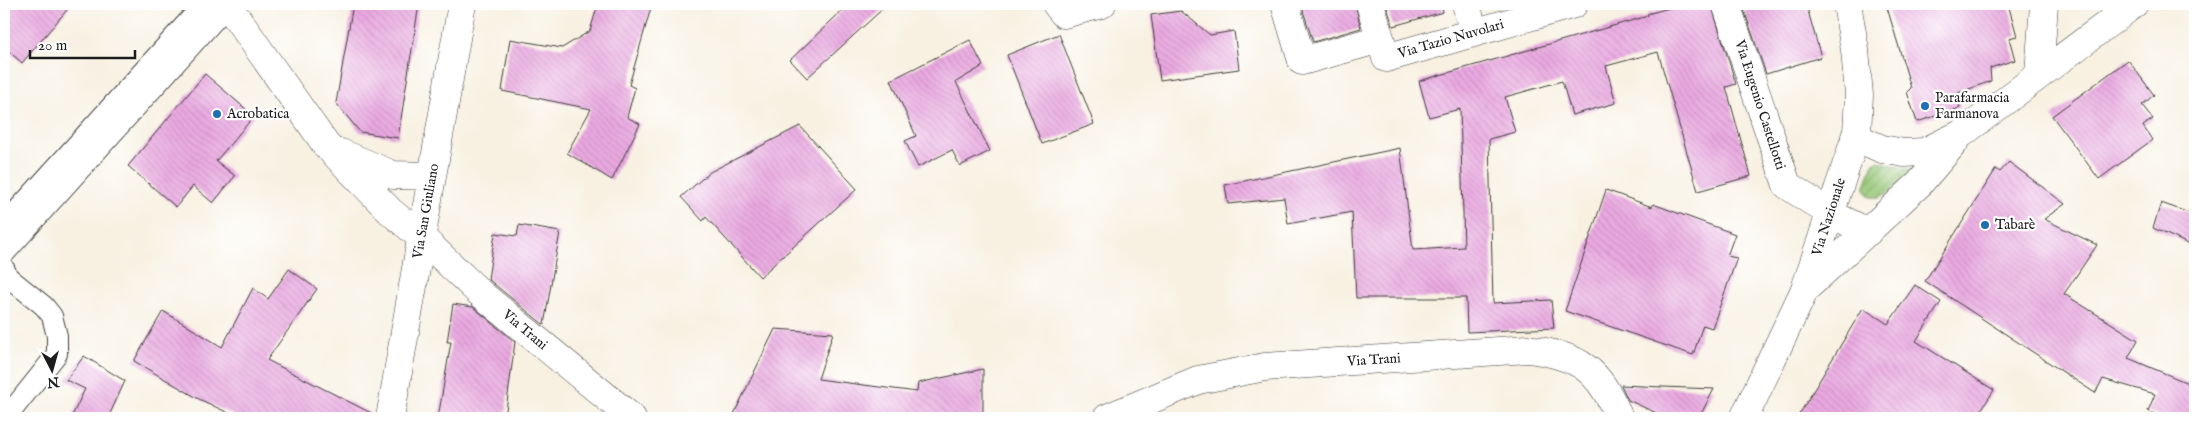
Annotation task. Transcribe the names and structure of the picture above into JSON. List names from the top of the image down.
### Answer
{
  "streets": {
    "street": [
      "Via Tazio Nuvolari",
      "Via Eugenio Castellotti",
      "Via San Giuliano",
      "Via Nazionale",
      "Via Trani"
    ]
  },
  "crossings": [
    ["Via Eugenio Castellotti", "Via Nazionale"],
    ["Via San Giuliano", "Via Trani"]
  ],
  "places": ["Parafarmacia Farmanova", "Acrobatica", "Tabarè"],
  "scale_bar": "20 m",
  "north": "bottom"
}
